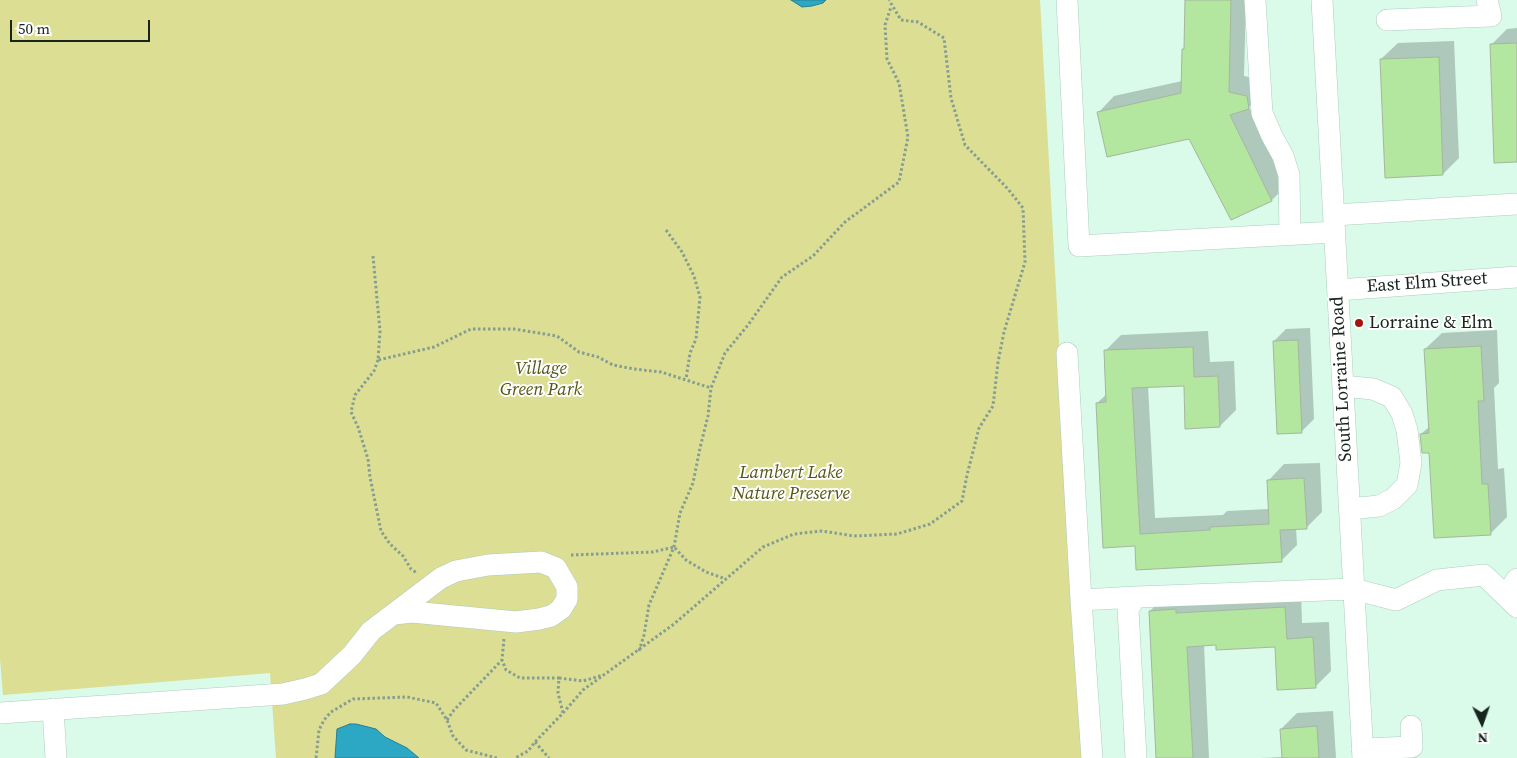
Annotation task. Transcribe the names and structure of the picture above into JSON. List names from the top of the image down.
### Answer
{
  "streets": {
    "street": ["East Elm Street", "South Lorraine Road"]
  },
  "crossings": [
    ["East Elm Street", "South Lorraine Road"]
  ],
  "parks": ["Village Green Park", "Lambert Lake Nature Preserve"],
  "places": ["Lorraine & Elm"],
  "scale_bar": "50 m",
  "north": "bottom"
}
